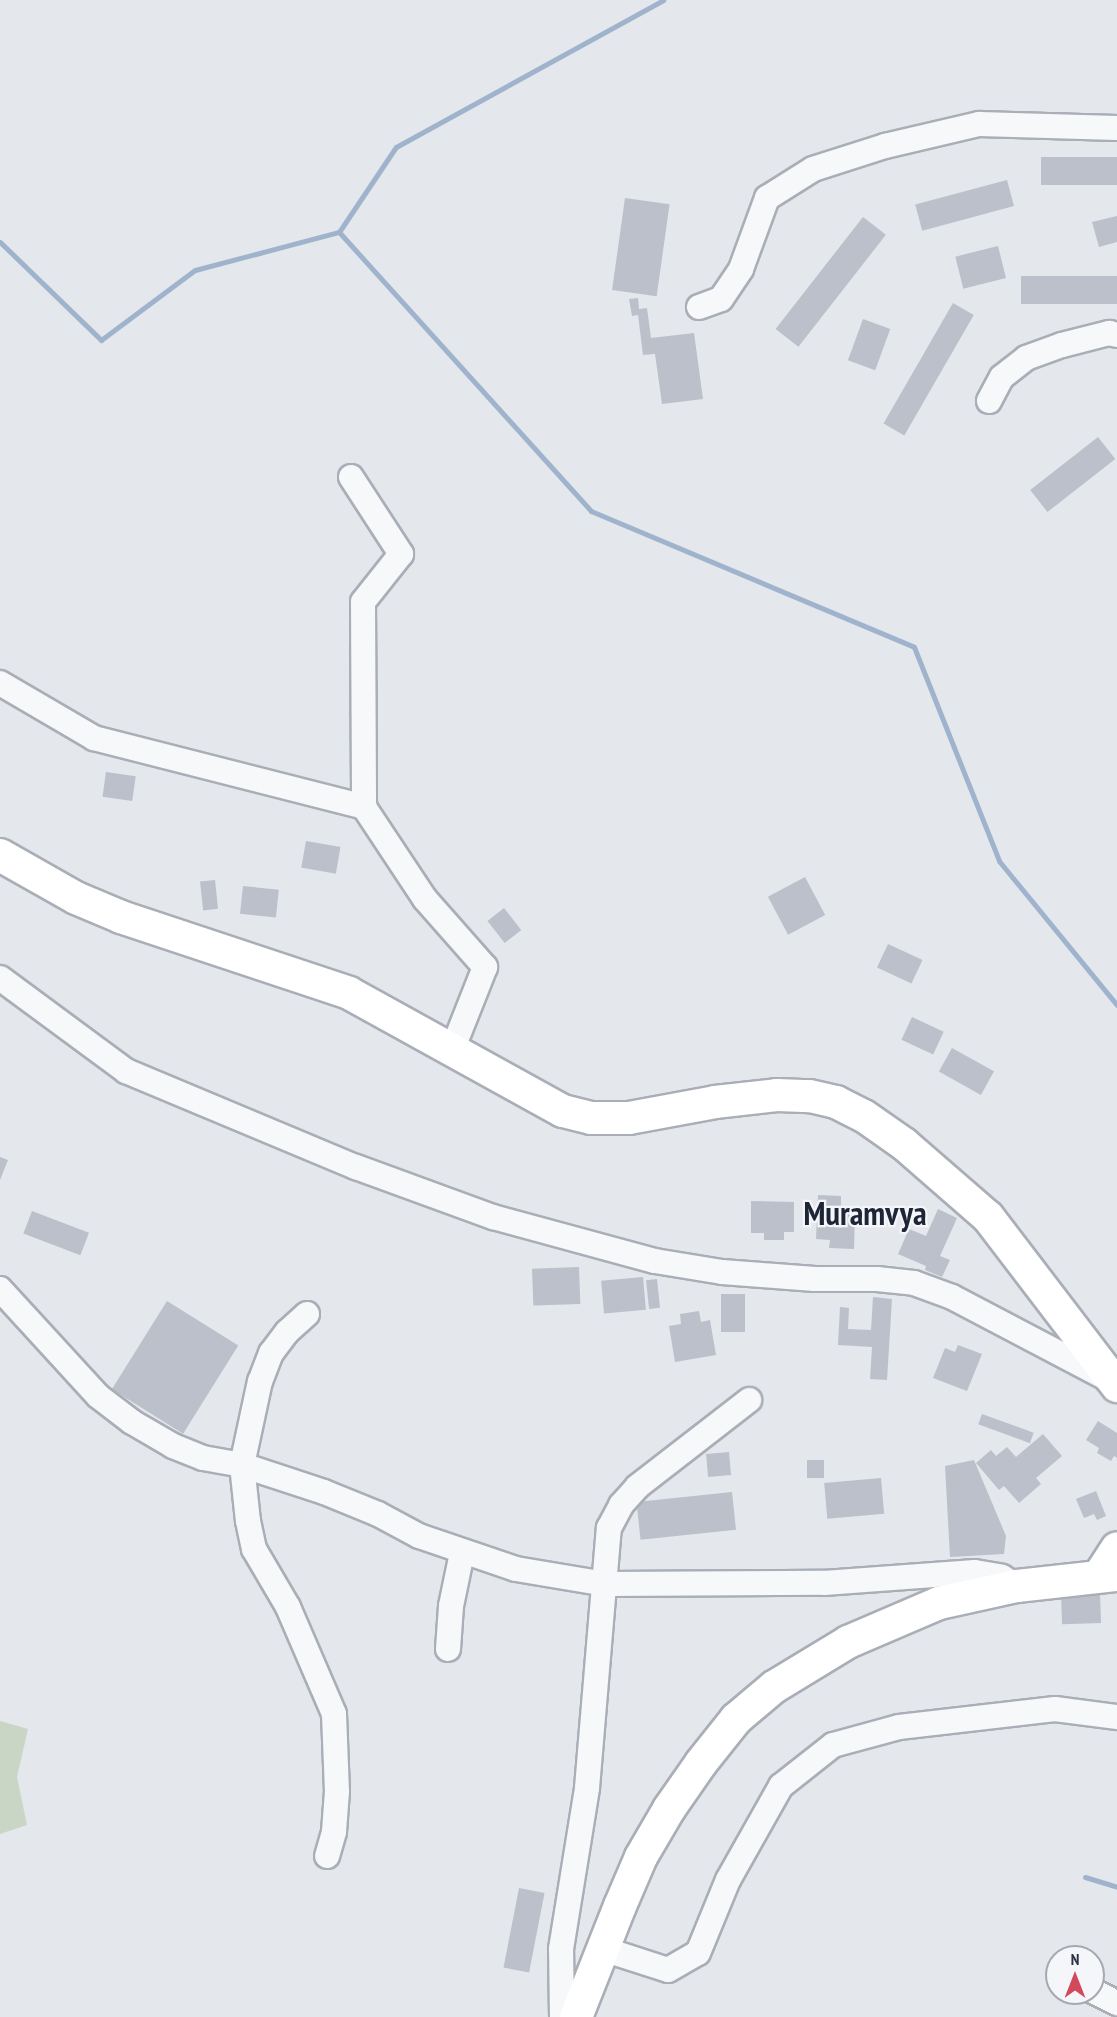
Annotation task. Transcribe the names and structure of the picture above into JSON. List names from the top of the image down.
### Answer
{
  "districts": ["Muramvya"],
  "north": "top"
}
